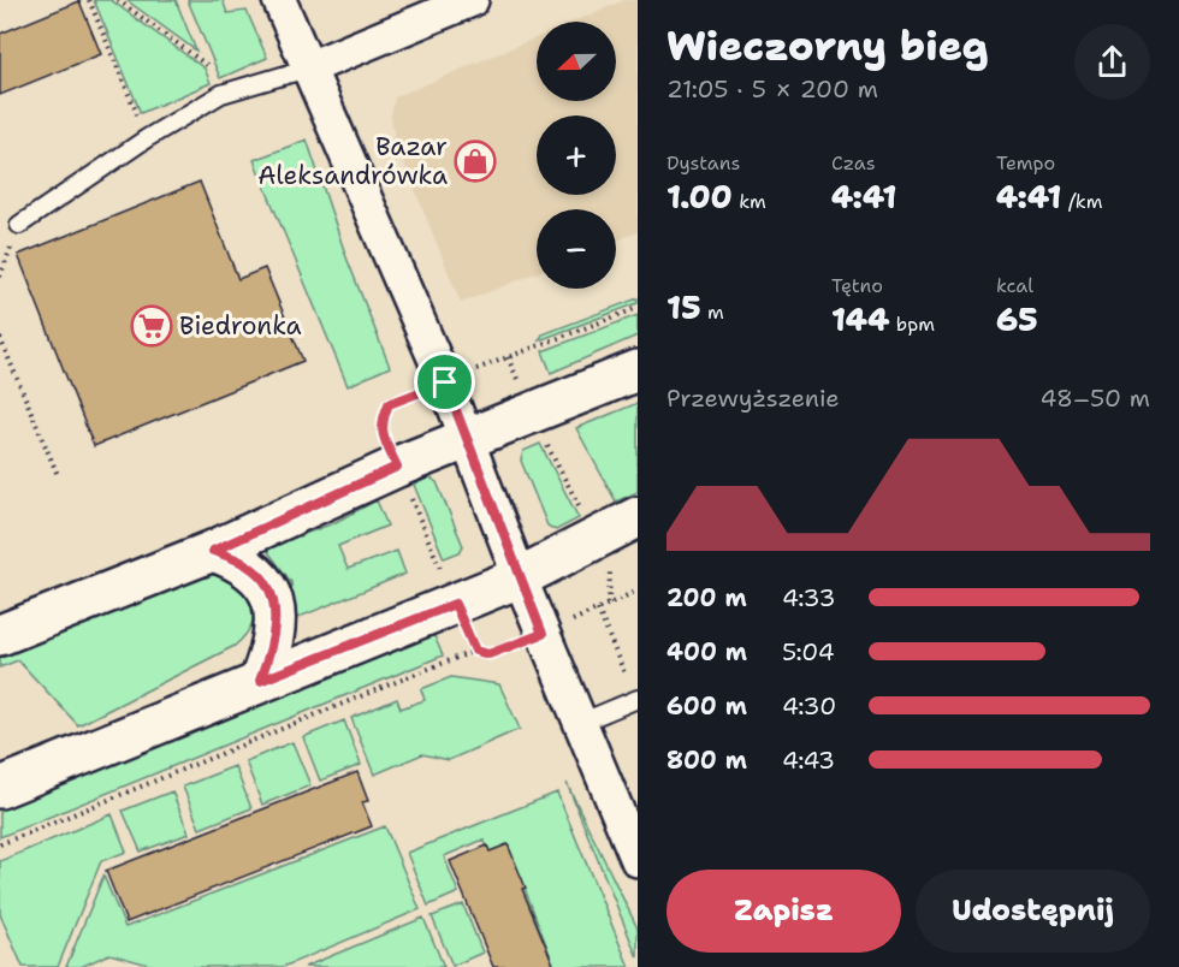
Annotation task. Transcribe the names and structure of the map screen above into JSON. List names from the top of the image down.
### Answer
{
  "places": {
    "shop": ["Bazar Aleksandrówka"],
    "supermarket": ["Biedronka"]
  },
  "north": "left",
  "page": {
    "heading": ["Wieczorny bieg", "21:05 · 5 × 200 m"],
    "map_buttons": ["+", "−"],
    "stats": [
      ["Dystans", "1.00 km"],
      ["Czas", "4:41"],
      ["Tempo", "4:41 /km"],
      ["15 m"],
      ["Tętno", "144 bpm"],
      ["kcal", "65"]
    ],
    "chart": ["Przewyższenie", "48–50 m"],
    "list": [
      {
        "name": "200 m",
        "note": "4:33"
      },
      {
        "name": "400 m",
        "note": "5:04"
      },
      {
        "name": "600 m",
        "note": "4:30"
      },
      {
        "name": "800 m",
        "note": "4:43"
      }
    ],
    "buttons": ["Zapisz", "Udostępnij"]
  }
}
